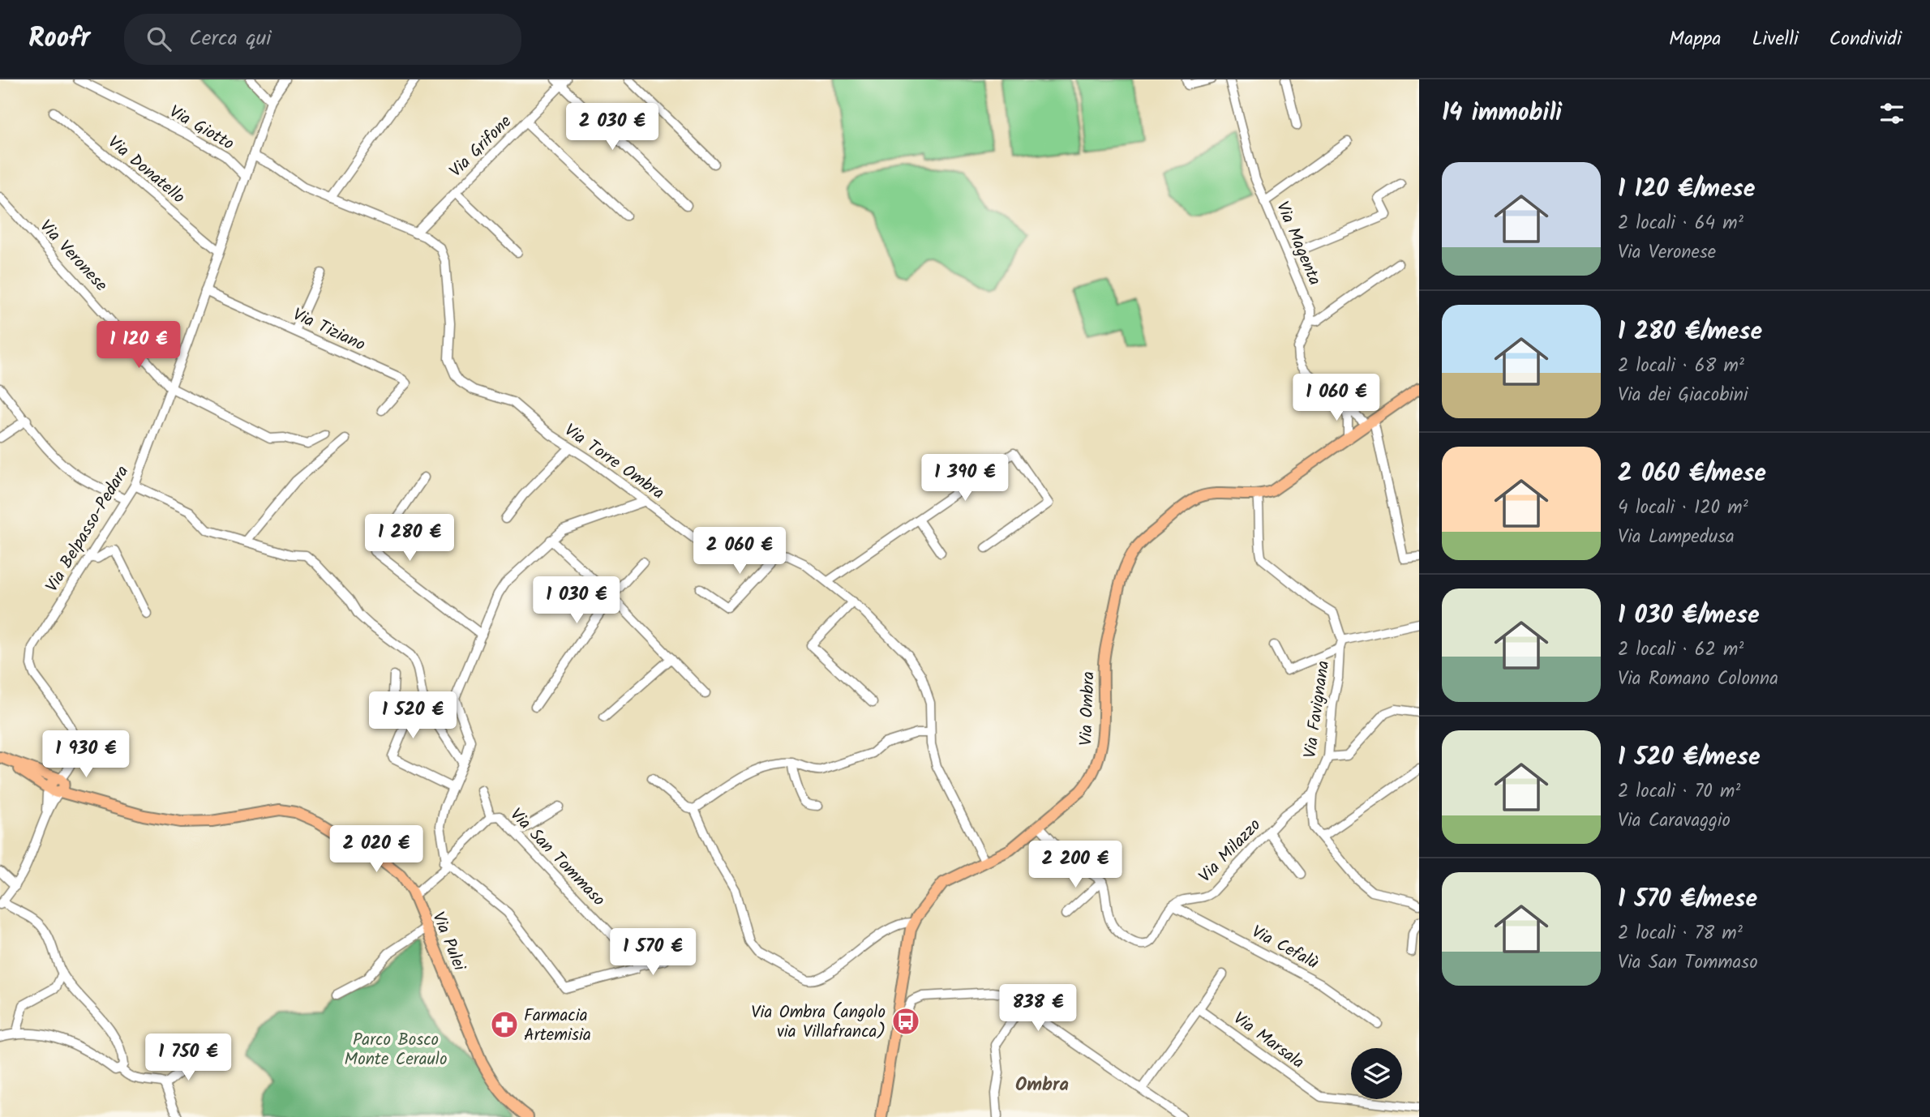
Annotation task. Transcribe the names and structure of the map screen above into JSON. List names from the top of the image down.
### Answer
{
  "streets": {
    "main road": ["Via Ombra", "Via Pulei"],
    "street": [
      "Via Giotto",
      "Via Grifone",
      "Via Donatello",
      "Via Magenta",
      "Via Veronese",
      "Via Tiziano",
      "Via Torre Ombra",
      "Via Belpasso-Pedara",
      "Via Favignana",
      "Via Milazzo",
      "Via San Tommaso",
      "Via Cefalù",
      "Via Marsala"
    ]
  },
  "crossings": [
    ["Via Giotto", "Via Belpasso-Pedara"],
    ["Via Grifone", "Via Torre Ombra"],
    ["Via Donatello", "Via Belpasso-Pedara"],
    ["Via Veronese", "Via Belpasso-Pedara"],
    ["Via Tiziano", "Via Belpasso-Pedara"],
    ["Via Torre Ombra", "Via Belpasso-Pedara"],
    ["Via Torre Ombra", "Via Ombra"],
    ["Via Belpasso-Pedara", "Via Pulei"],
    ["Via Ombra", "Via Favignana"],
    ["Via Favignana", "Via Milazzo"],
    ["Via Milazzo", "Via Cefalù"],
    ["Via San Tommaso", "Via Pulei"]
  ],
  "districts": ["Ombra"],
  "parks": ["Parco Bosco Monte Ceraulo"],
  "places": {
    "bus stop": ["Via Ombra (angolo via Villafranca)"],
    "pharmacy": ["Farmacia Artemisia"]
  },
  "page": {
    "header": "Roofr",
    "search": "Cerca qui",
    "nav": ["Mappa", "Livelli", "Condividi"],
    "heading": "14 immobili",
    "price": [
      "2 030 €",
      "1 120 €",
      "1 060 €",
      "1 390 €",
      "1 280 €",
      "2 060 €",
      "1 030 €",
      "1 520 €",
      "1 930 €",
      "2 020 €",
      "2 200 €",
      "1 570 €",
      "838 €",
      "1 750 €"
    ],
    "list": [
      {
        "name": "1 120 €/mese",
        "note": "2 locali · 64 m² · Via Veronese"
      },
      {
        "name": "1 280 €/mese",
        "note": "2 locali · 68 m² · Via dei Giacobini"
      },
      {
        "name": "2 060 €/mese",
        "note": "4 locali · 120 m² · Via Lampedusa"
      },
      {
        "name": "1 030 €/mese",
        "note": "2 locali · 62 m² · Via Romano Colonna"
      },
      {
        "name": "1 520 €/mese",
        "note": "2 locali · 70 m² · Via Caravaggio"
      },
      {
        "name": "1 570 €/mese",
        "note": "2 locali · 78 m² · Via San Tommaso"
      }
    ]
  }
}
